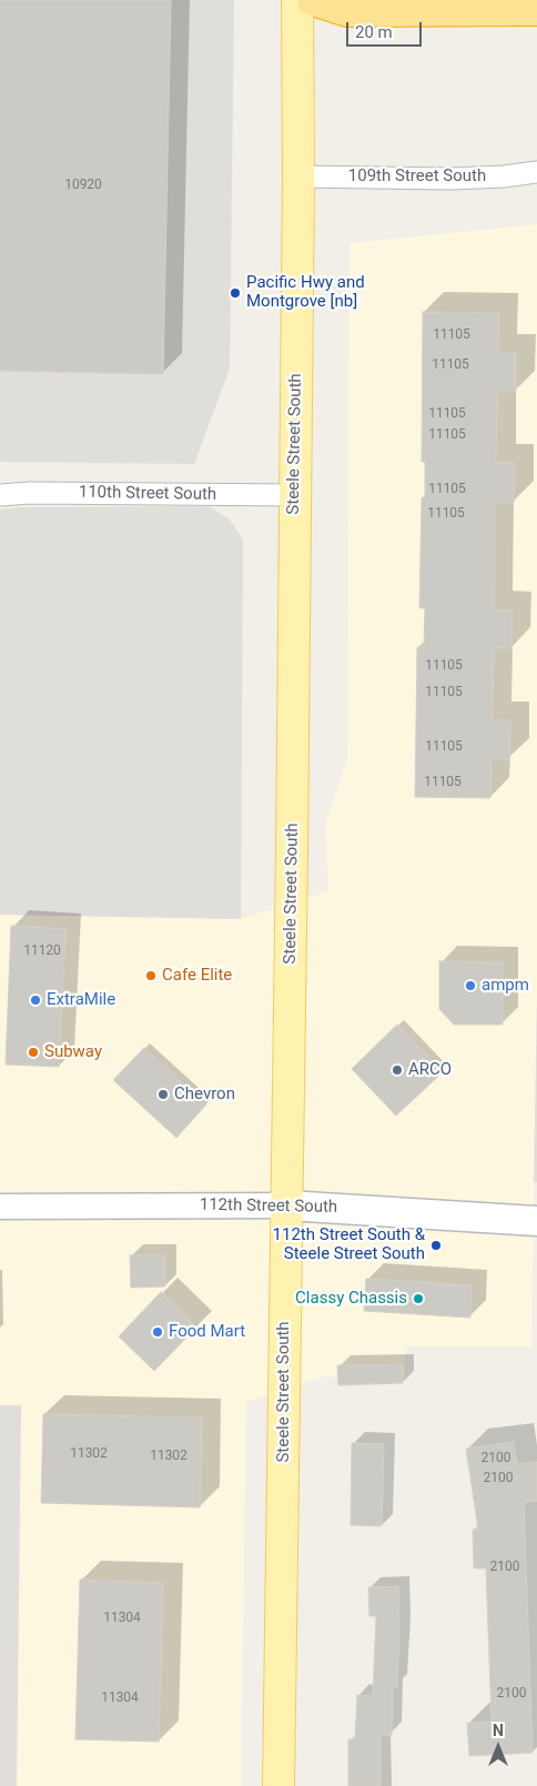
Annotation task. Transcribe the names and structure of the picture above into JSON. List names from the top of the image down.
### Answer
{
  "streets": {
    "main road": ["Steele Street South", "112th Street South"],
    "street": ["109th Street South", "110th Street South"]
  },
  "crossings": [
    ["109th Street South", "Steele Street South"],
    ["Steele Street South", "110th Street South"],
    ["Steele Street South", "112th Street South"]
  ],
  "places": [
    "Pacific Hwy and Montgrove [nb]",
    "Cafe Elite",
    "ampm",
    "ExtraMile",
    "Subway",
    "ARCO",
    "Chevron",
    "112th Street South & Steele Street South",
    "Classy Chassis",
    "Food Mart"
  ],
  "house_numbers": [
    "10920",
    "11105",
    "11105",
    "11105",
    "11105",
    "11105",
    "11105",
    "11105",
    "11105",
    "11105",
    "11105",
    "11120",
    "11302",
    "11302",
    "2100",
    "2100",
    "2100",
    "11304",
    "2100",
    "11304"
  ],
  "scale_bar": "20 m",
  "north": "top"
}
